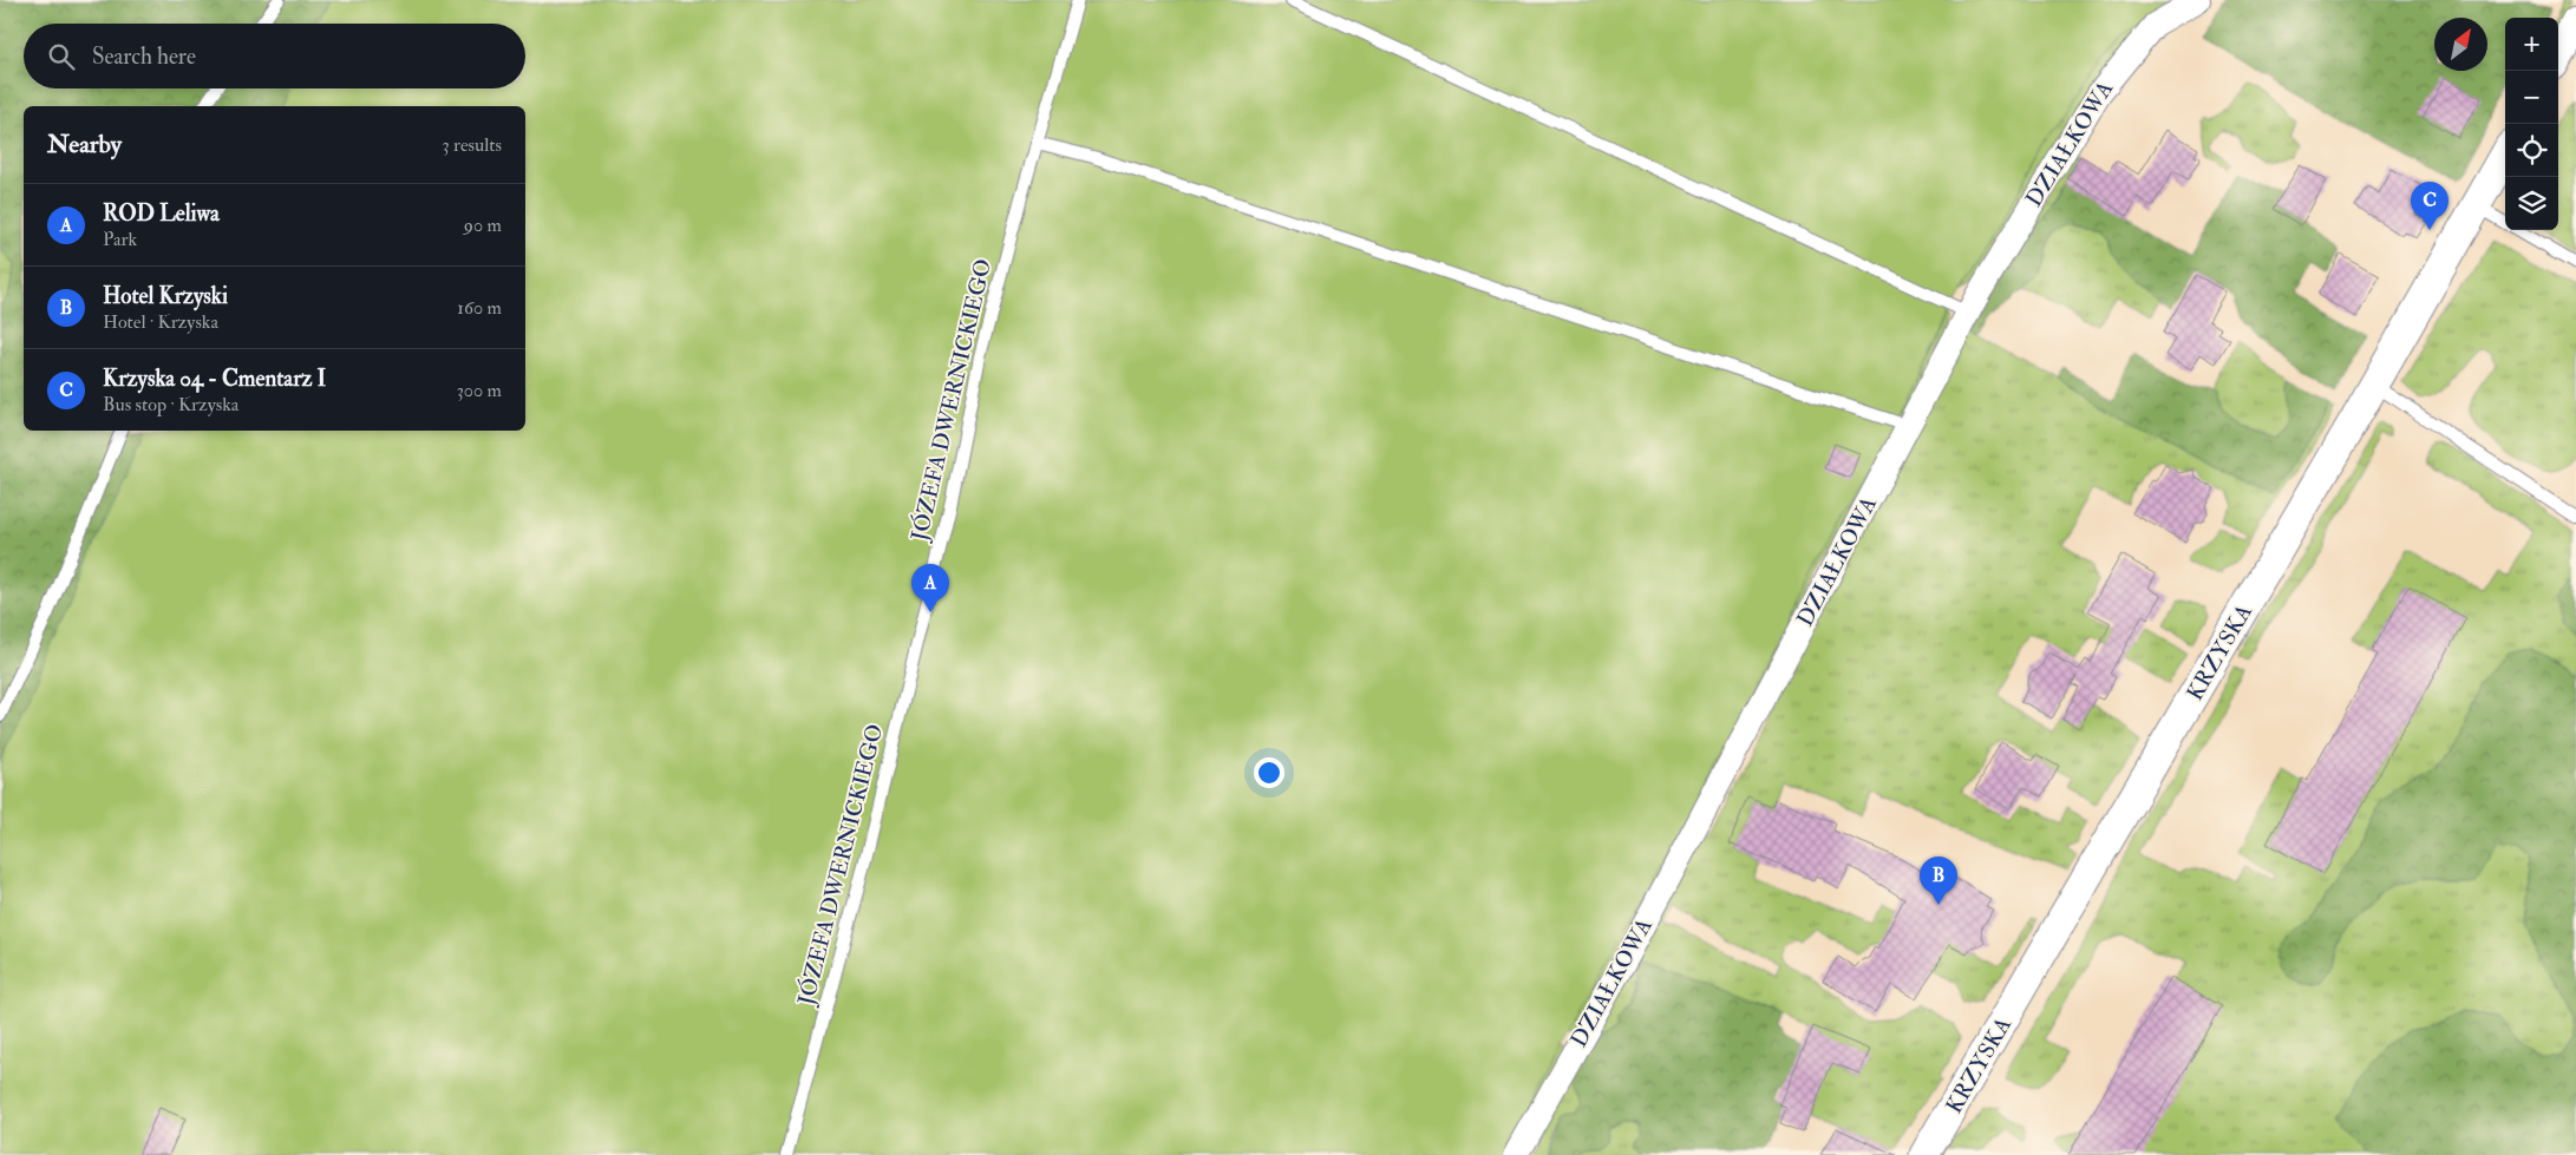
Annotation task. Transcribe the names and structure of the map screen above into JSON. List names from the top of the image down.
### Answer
{
  "streets": {
    "street": ["DZIAŁKOWA", "KRZYSKA"],
    "lane": ["JÓZEFA DWERNICKIEGO"]
  },
  "north": "top right",
  "page": {
    "map_buttons": ["+", "−"],
    "search": "Search here",
    "heading": ["Nearby", "3 results"],
    "pins": ["C", "A", "B"],
    "list": [
      {
        "mark": "A",
        "name": "ROD Leliwa",
        "note": "Park",
        "value": "90 m"
      },
      {
        "mark": "B",
        "name": "Hotel Krzyski",
        "note": "Hotel · Krzyska",
        "value": "160 m"
      },
      {
        "mark": "C",
        "name": "Krzyska 04 - Cmentarz I",
        "note": "Bus stop · Krzyska",
        "value": "300 m"
      }
    ]
  }
}
